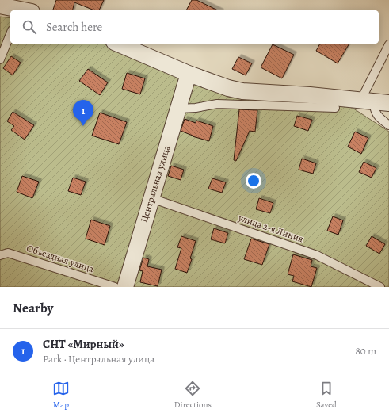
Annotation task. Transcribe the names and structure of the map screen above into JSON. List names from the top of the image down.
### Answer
{
  "streets": {
    "street": ["Центральная улица"],
    "lane": ["улица 2-я Линия", "Объездная улица"]
  },
  "crossings": [
    ["Центральная улица", "улица 2-я Линия"]
  ],
  "page": {
    "search": "Search here",
    "pins": "1",
    "heading": "Nearby",
    "list": [
      {
        "mark": "1",
        "name": "СНТ «Мирный»",
        "note": "Park · Центральная улица",
        "value": "80 m"
      }
    ],
    "nav": ["Map", "Directions", "Saved"]
  }
}
